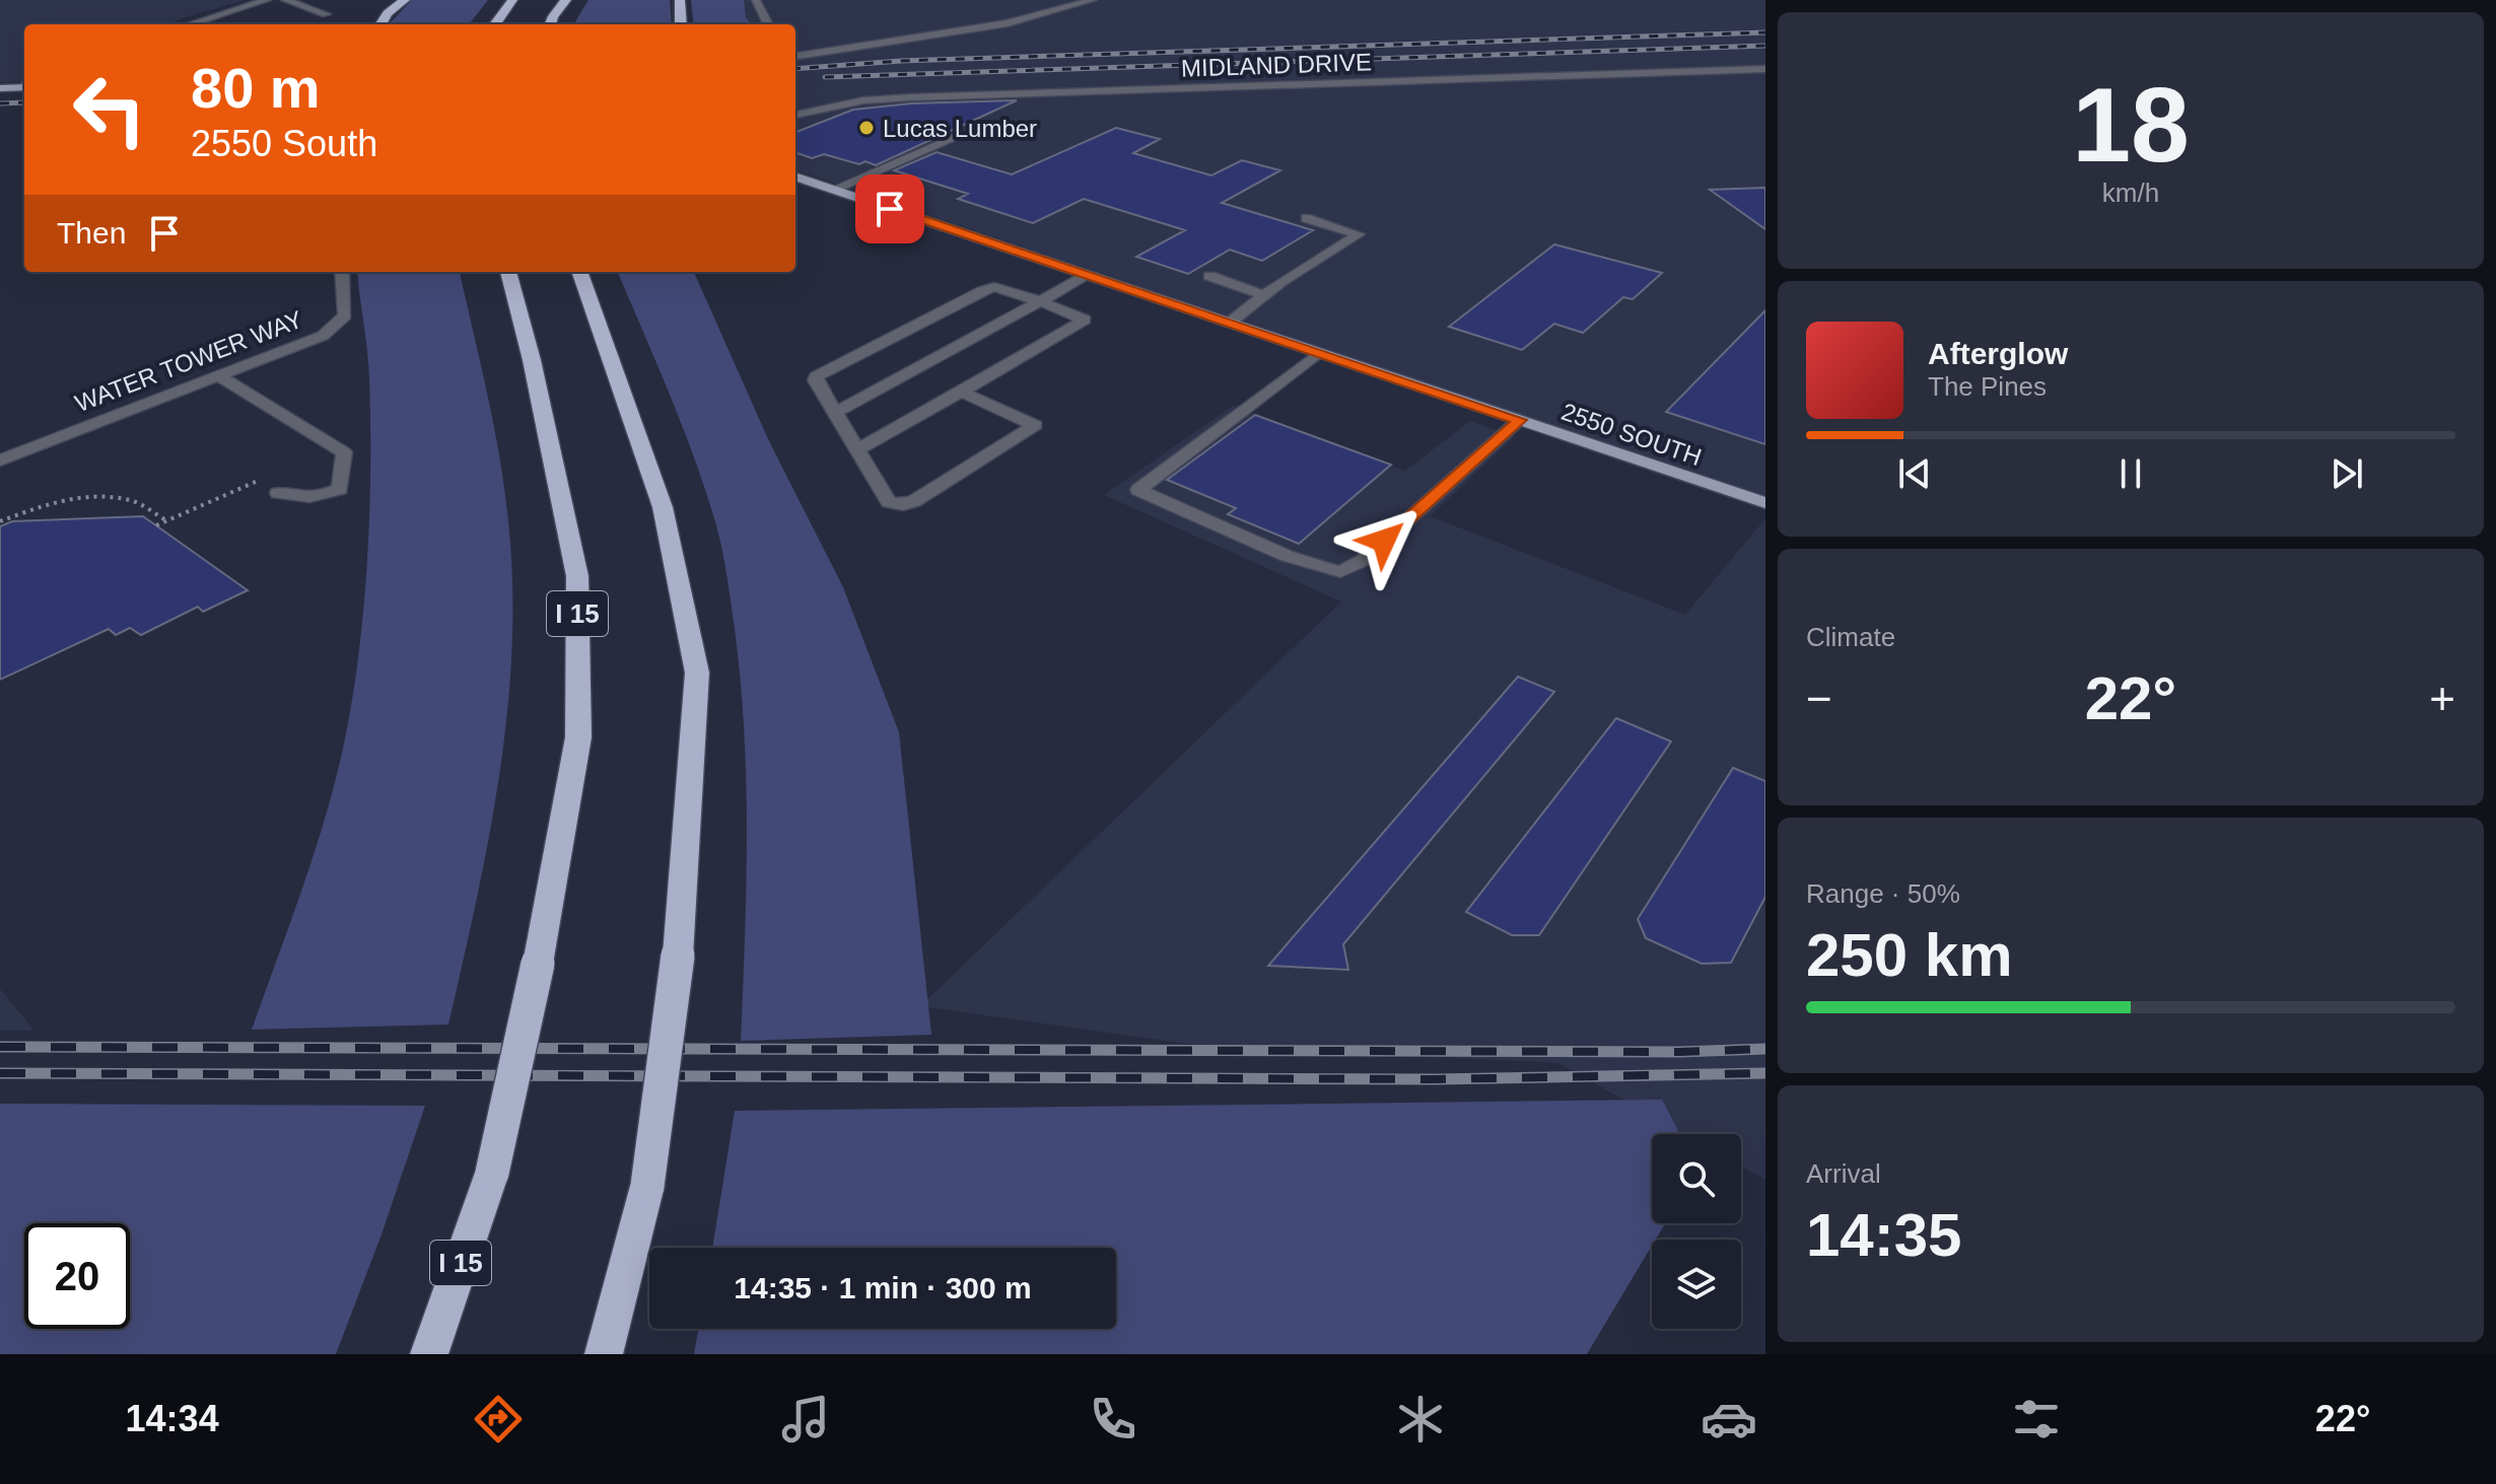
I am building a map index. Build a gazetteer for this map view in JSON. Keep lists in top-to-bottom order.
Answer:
{
  "streets": {
    "highway": ["I 15"],
    "main road": ["2550 SOUTH"],
    "street": ["MIDLAND DRIVE", "WATER TOWER WAY"]
  },
  "places": ["Lucas Lumber"],
  "page": {
    "tile": [
      ["18", "km/h"],
      "Climate",
      ["Range · 50%", "250 km"],
      ["Arrival", "14:35"]
    ],
    "turn": ["80 m", "2550 South"],
    "then": "Then",
    "song": ["Afterglow", "The Pines"],
    "heat": ["−", "22°", "+"],
    "limit": "20",
    "trip": "14:35 · 1 min · 300 m",
    "tabs": ["14:34", "22°"]
  }
}
